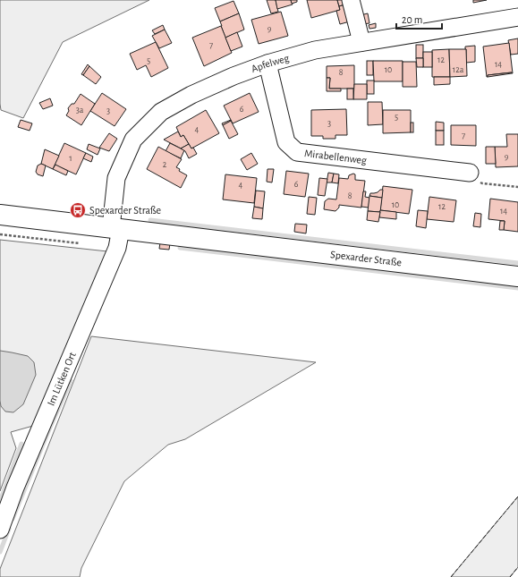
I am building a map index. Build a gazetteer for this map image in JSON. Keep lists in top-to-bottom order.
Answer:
{
  "streets": {
    "main road": ["Spexarder Straße"],
    "street": ["Apfelweg", "Mirabellenweg", "Im Lütken Ort"]
  },
  "crossings": [
    ["Apfelweg", "Mirabellenweg"],
    ["Apfelweg", "Spexarder Straße"],
    ["Apfelweg", "Im Lütken Ort"],
    ["Spexarder Straße", "Im Lütken Ort"]
  ],
  "places": {
    "bus stop": ["Spexarder Straße"]
  },
  "house_numbers": [
    "9",
    "7",
    "12",
    "5",
    "14",
    "10",
    "12a",
    "8",
    "6",
    "3a",
    "3",
    "5",
    "3",
    "4",
    "7",
    "9",
    "1",
    "2",
    "6",
    "4",
    "8",
    "10",
    "12",
    "14"
  ],
  "scale_bar": "20 m"
}
